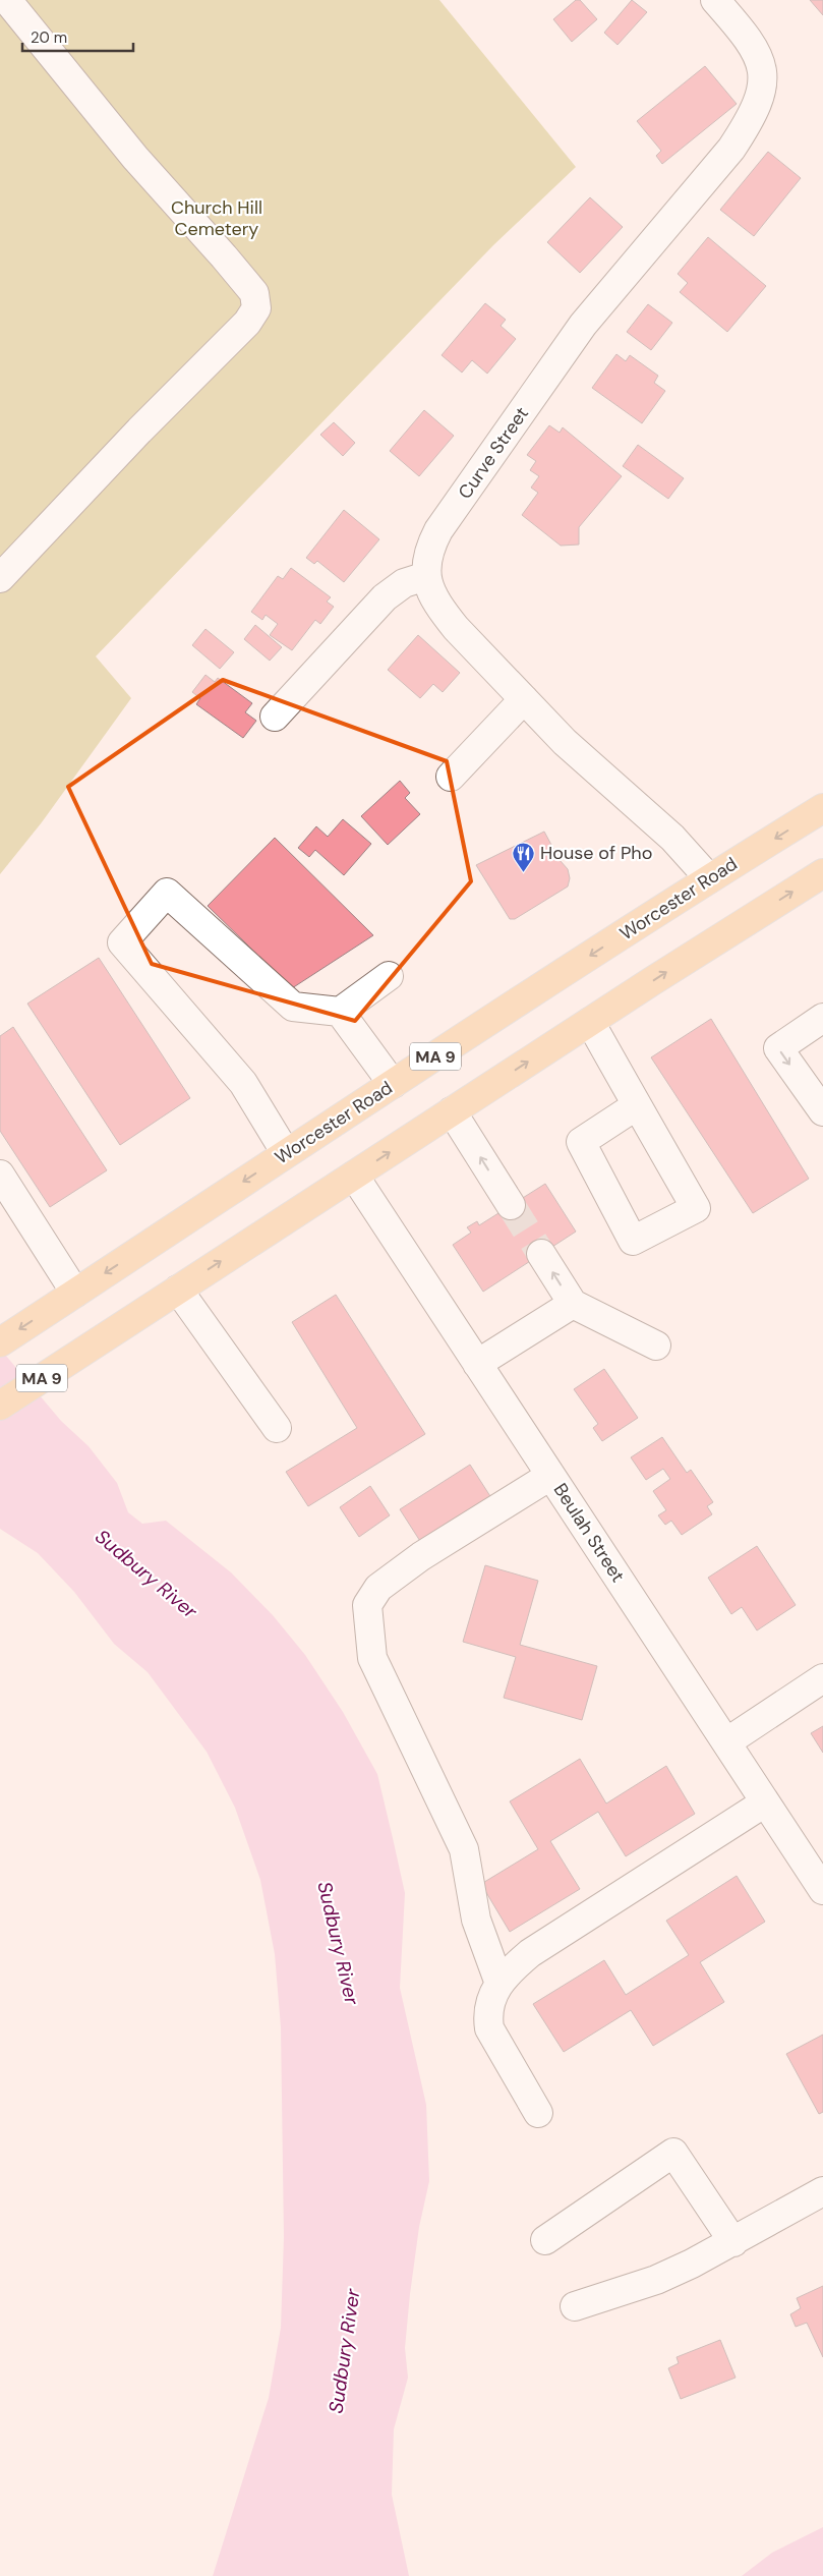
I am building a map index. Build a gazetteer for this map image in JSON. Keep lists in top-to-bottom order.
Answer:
{
  "streets": {
    "highway": ["Worcester Road", "MA 9"],
    "street": ["Curve Street", "Beulah Street"]
  },
  "crossings": [
    ["MA 9", "Beulah Street"]
  ],
  "water": ["Sudbury River"],
  "parks": ["Church Hill Cemetery"],
  "places": {
    "restaurant": ["House of Pho"]
  },
  "scale_bar": "20 m"
}
